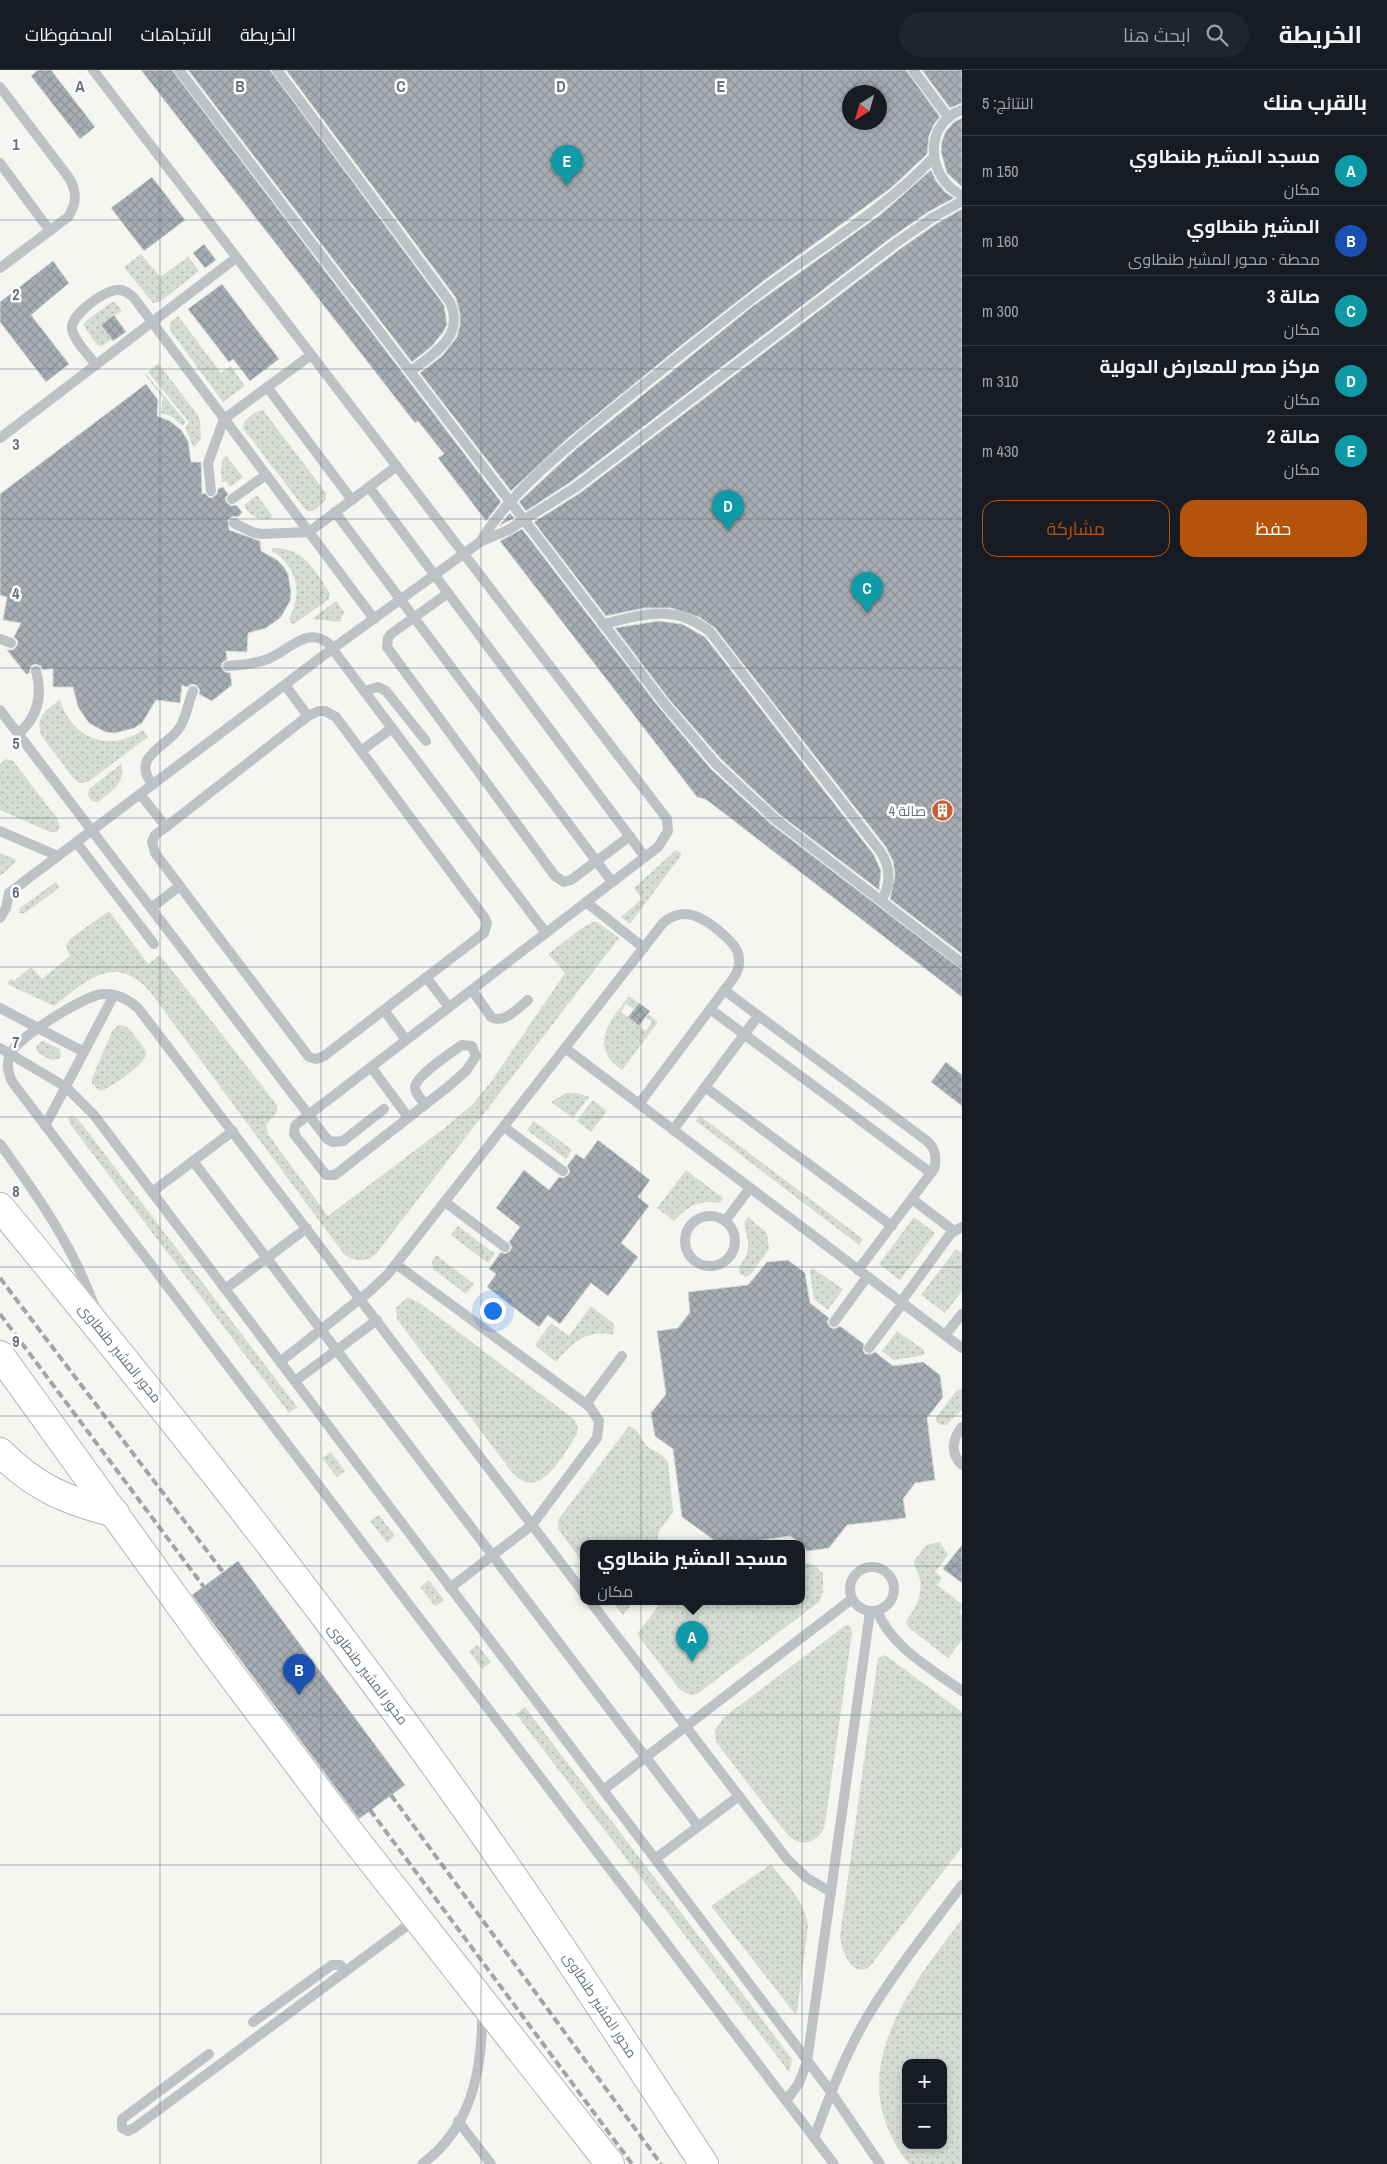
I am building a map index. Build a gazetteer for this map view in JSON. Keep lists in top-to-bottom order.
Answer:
{
  "streets": {
    "main road": ["محور المشير طنطاوى"]
  },
  "places": {
    "building": ["صالة 4"]
  },
  "north": "bottom left",
  "page": {
    "header": "الخريطة",
    "search": "ابحث هنا",
    "nav": ["الخريطة", "الاتجاهات", "المحفوظات"],
    "heading": ["بالقرب منك", "النتائج: 5"],
    "list": [
      {
        "mark": "A",
        "name": "مسجد المشير طنطاوي",
        "note": "مكان",
        "value": "150 m"
      },
      {
        "mark": "B",
        "name": "المشير طنطاوي",
        "note": "محطة · محور المشير طنطاوى",
        "value": "160 m"
      },
      {
        "mark": "C",
        "name": "صالة 3",
        "note": "مكان",
        "value": "300 m"
      },
      {
        "mark": "D",
        "name": "مركز مصر للمعارض الدولية",
        "note": "مكان",
        "value": "310 m"
      },
      {
        "mark": "E",
        "name": "صالة 2",
        "note": "مكان",
        "value": "430 m"
      }
    ],
    "pins": [
      "E",
      "D",
      "C",
      "A",
      "B"
    ],
    "buttons": ["حفظ", "مشاركة"],
    "popup": ["مسجد المشير طنطاوي", "مكان"],
    "map_buttons": ["+", "−"]
  },
  "grid": {
    "columns": [
      "A",
      "B",
      "C",
      "D",
      "E"
    ],
    "rows": [
      "1",
      "2",
      "3",
      "4",
      "5",
      "6",
      "7",
      "8",
      "9"
    ]
  }
}
